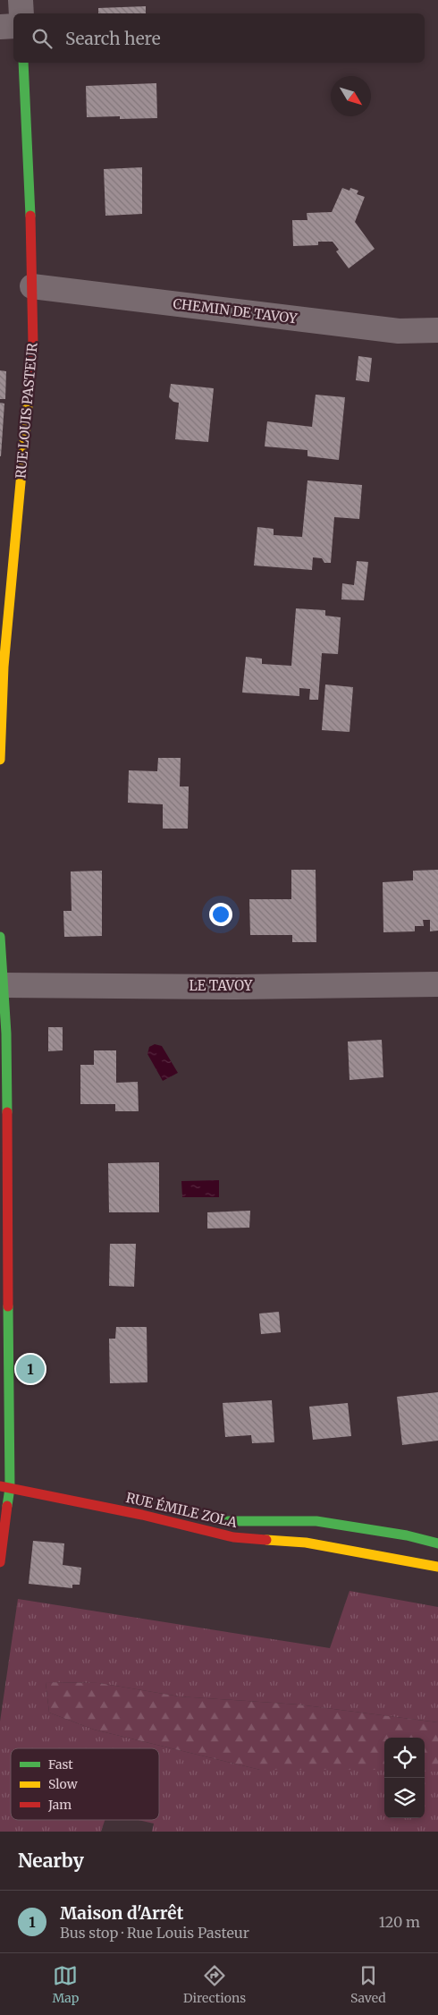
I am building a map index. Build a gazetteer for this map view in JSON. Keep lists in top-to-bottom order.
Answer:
{
  "streets": {
    "street": [
      "CHEMIN DE TAVOY",
      "RUE LOUIS PASTEUR",
      "LE TAVOY",
      "RUE ÉMILE ZOLA"
    ]
  },
  "crossings": [
    ["CHEMIN DE TAVOY", "RUE LOUIS PASTEUR"]
  ],
  "legend": ["Fast", "Slow", "Jam"],
  "north": "bottom right",
  "page": {
    "search": "Search here",
    "pins": "1",
    "heading": "Nearby",
    "list": [
      {
        "mark": "1",
        "name": "Maison d'Arrêt",
        "note": "Bus stop · Rue Louis Pasteur",
        "value": "120 m"
      }
    ],
    "nav": ["Map", "Directions", "Saved"]
  }
}
